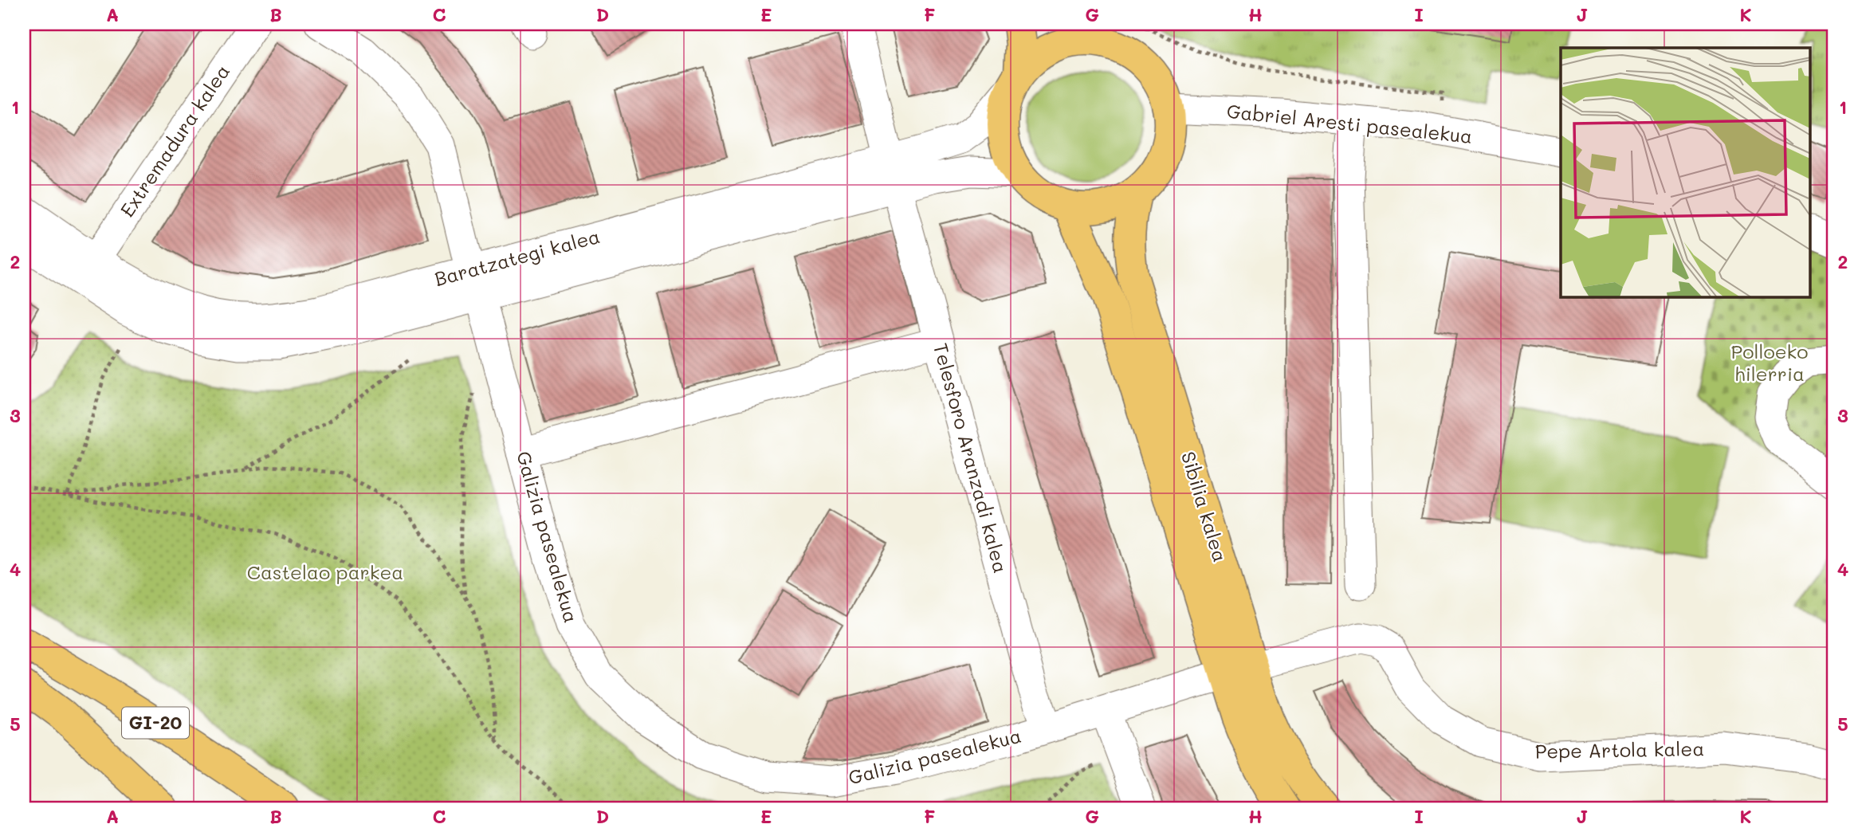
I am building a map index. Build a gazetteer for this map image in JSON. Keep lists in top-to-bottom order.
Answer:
{
  "streets": {
    "main road": ["Sibilia kalea", "GI-20"],
    "street": [
      "Gabriel Aresti pasealekua",
      "Extremadura kalea",
      "Baratzategi kalea",
      "Telesforo Aranzadi kalea",
      "Galizia pasealekua",
      "Pepe Artola kalea"
    ]
  },
  "crossings": [
    ["Gabriel Aresti pasealekua", "Baratzategi kalea"],
    ["Gabriel Aresti pasealekua", "Sibilia kalea"],
    ["Extremadura kalea", "Baratzategi kalea"],
    ["Baratzategi kalea", "Telesforo Aranzadi kalea"],
    ["Baratzategi kalea", "Sibilia kalea"],
    ["Baratzategi kalea", "Galizia pasealekua"],
    ["Telesforo Aranzadi kalea", "Galizia pasealekua"],
    ["Sibilia kalea", "Galizia pasealekua"],
    ["Sibilia kalea", "Pepe Artola kalea"]
  ],
  "parks": ["Polloeko hilerria", "Castelao parkea"],
  "grid": {
    "columns": [
      "A",
      "B",
      "C",
      "D",
      "E",
      "F",
      "G",
      "H",
      "I",
      "J",
      "K"
    ],
    "rows": [
      "1",
      "2",
      "3",
      "4",
      "5"
    ]
  }
}
